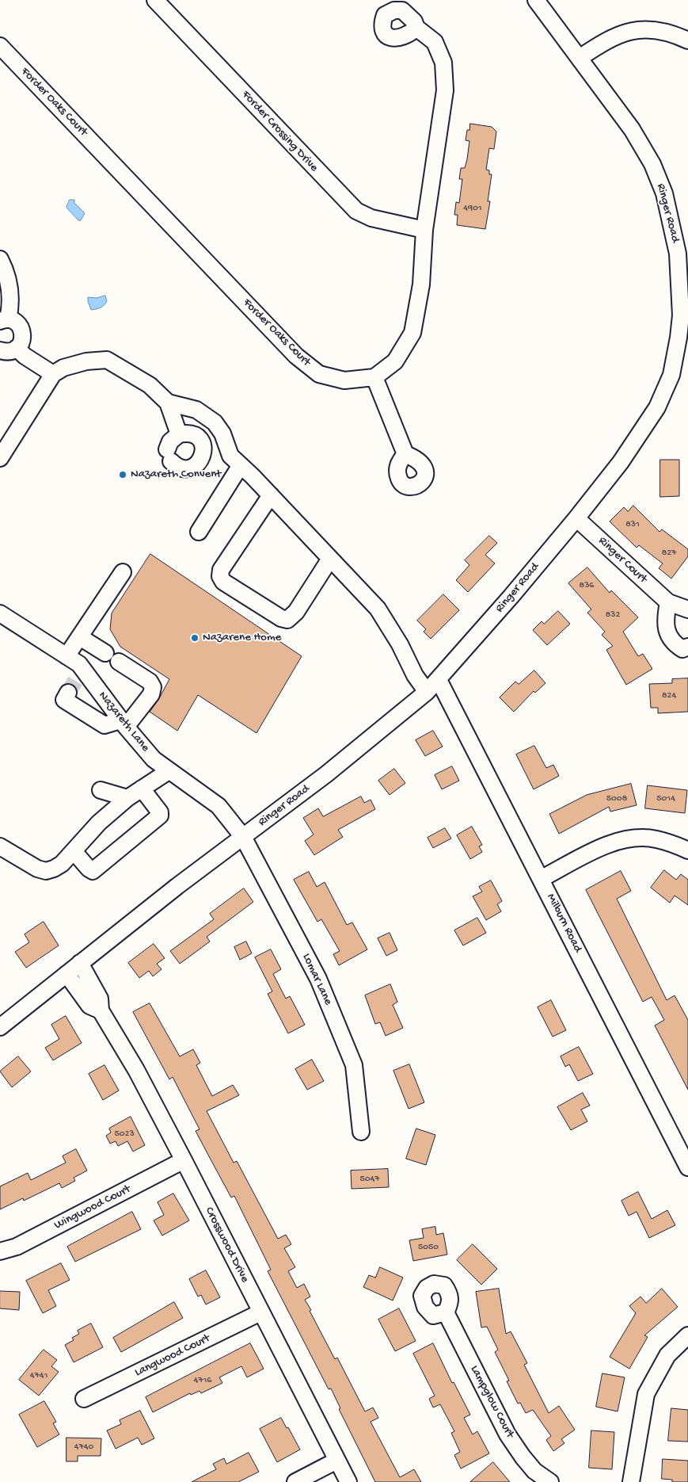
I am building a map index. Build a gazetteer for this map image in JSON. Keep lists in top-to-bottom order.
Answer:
{
  "streets": {
    "street": [
      "Forder Oaks Court",
      "Forder Crossing Drive",
      "Ringer Road",
      "Ringer Court",
      "Nazareth Lane",
      "Milburn Road",
      "Lomar Lane",
      "Wingwood Court",
      "Crosswood Drive",
      "Langwood Court",
      "Lampglow Court"
    ]
  },
  "crossings": [
    ["Ringer Road", "Ringer Court"],
    ["Ringer Road", "Nazareth Lane"],
    ["Ringer Road", "Milburn Road"],
    ["Ringer Road", "Lomar Lane"],
    ["Ringer Road", "Crosswood Drive"],
    ["Nazareth Lane", "Lomar Lane"],
    ["Wingwood Court", "Crosswood Drive"],
    ["Crosswood Drive", "Langwood Court"]
  ],
  "places": ["Nazareth Convent", "Nazarene Home"],
  "house_numbers": [
    "4901",
    "831",
    "827",
    "836",
    "832",
    "824",
    "5008",
    "5014",
    "5023",
    "5047",
    "5050",
    "4741",
    "4716",
    "4740"
  ]
}
